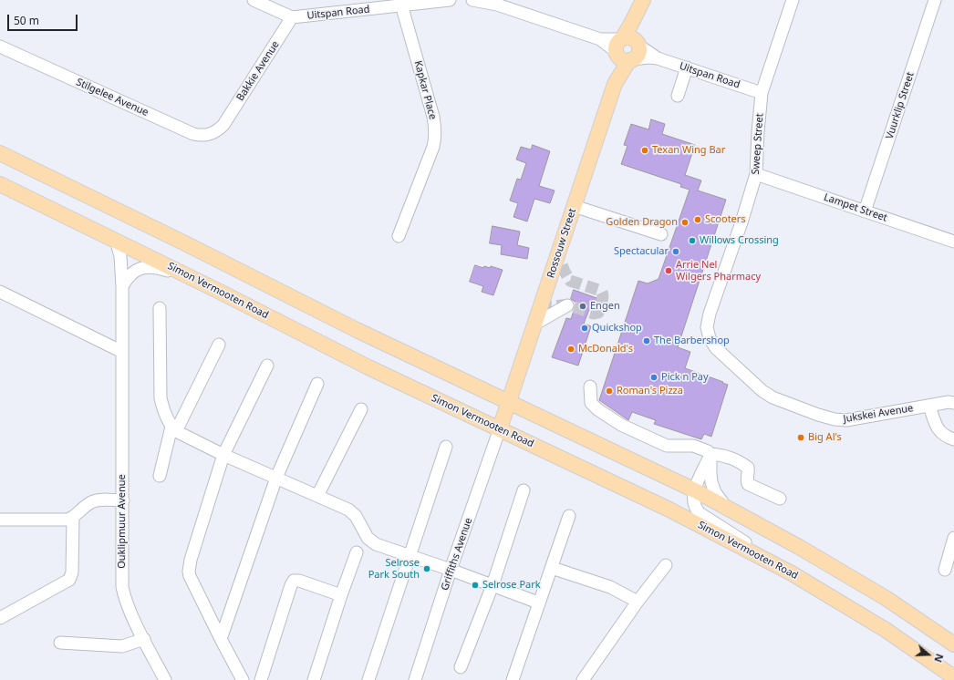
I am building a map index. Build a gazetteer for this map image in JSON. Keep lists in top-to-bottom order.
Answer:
{
  "streets": {
    "main road": ["Rossouw Street", "Simon Vermooten Road"],
    "street": [
      "Uitspan Road",
      "Bakkie Avenue",
      "Kapkar Place",
      "Stilgelee Avenue",
      "Vuurklip Street",
      "Sweep Street",
      "Lampet Street",
      "Jukskei Avenue",
      "Ouklipmuur Avenue",
      "Griffiths Avenue"
    ]
  },
  "crossings": [
    ["Uitspan Road", "Bakkie Avenue"],
    ["Uitspan Road", "Kapkar Place"],
    ["Uitspan Road", "Sweep Street"],
    ["Uitspan Road", "Rossouw Street"],
    ["Bakkie Avenue", "Stilgelee Avenue"],
    ["Vuurklip Street", "Lampet Street"],
    ["Sweep Street", "Lampet Street"],
    ["Sweep Street", "Jukskei Avenue"],
    ["Rossouw Street", "Simon Vermooten Road"],
    ["Rossouw Street", "Griffiths Avenue"],
    ["Simon Vermooten Road", "Ouklipmuur Avenue"],
    ["Simon Vermooten Road", "Griffiths Avenue"]
  ],
  "places": [
    "Texan Wing Bar",
    "Scooters",
    "Golden Dragon",
    "Willows Crossing",
    "Spectacular",
    "Arrie Nel Wilgers Pharmacy",
    "Engen",
    "Quickshop",
    "The Barbershop",
    "McDonald's",
    "Pick n Pay",
    "Roman's Pizza",
    "Big Al's",
    "Selrose Park South",
    "Selrose Park"
  ],
  "scale_bar": "50 m",
  "north": "right"
}
